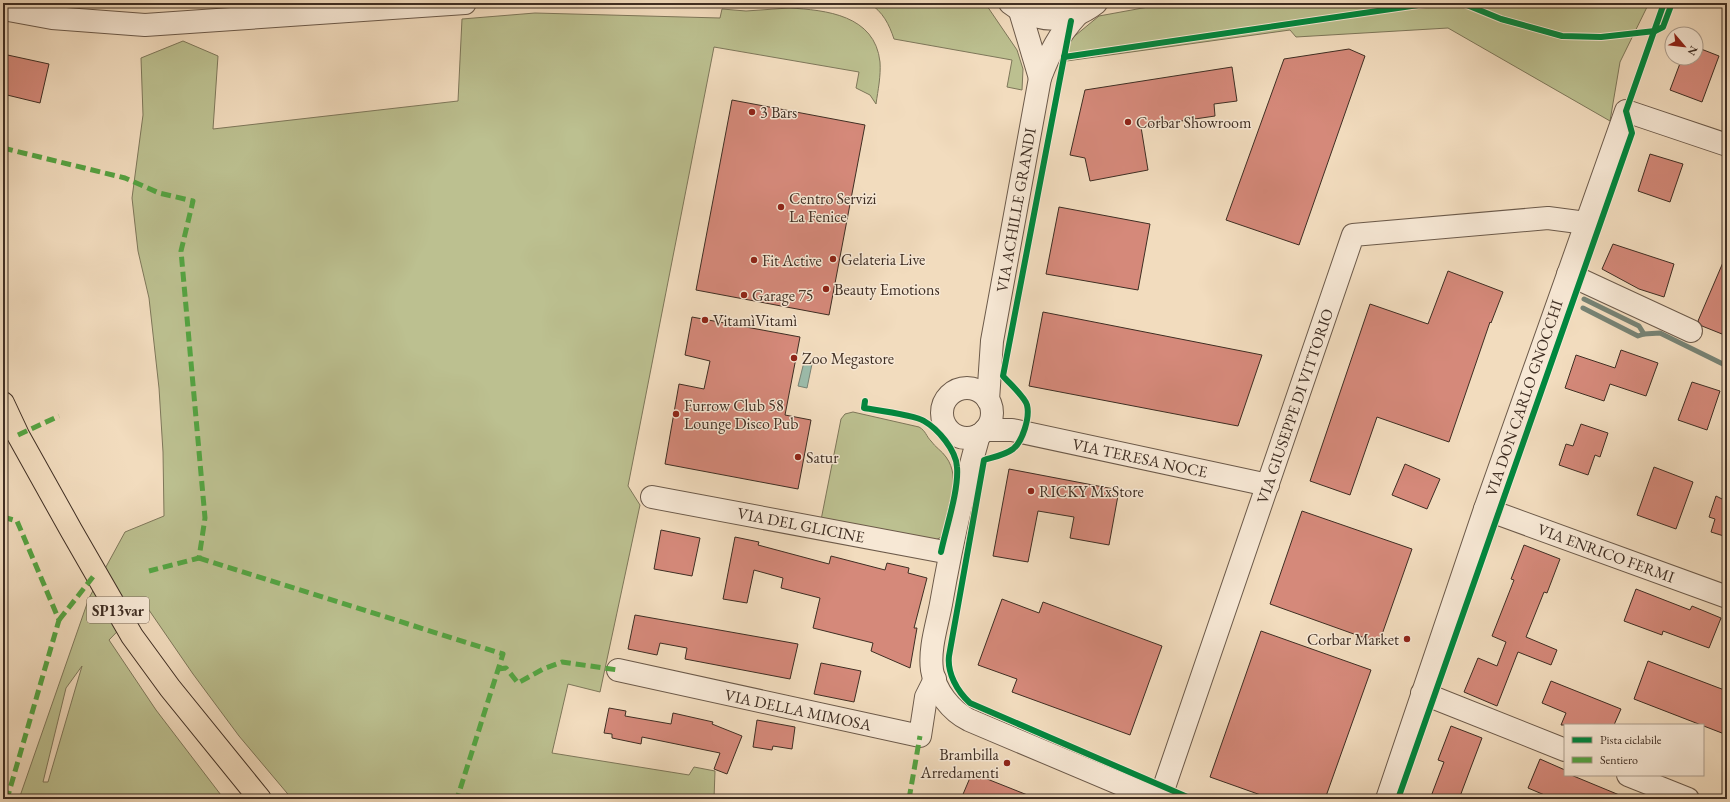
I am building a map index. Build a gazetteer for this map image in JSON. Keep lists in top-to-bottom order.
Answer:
{
  "streets": {
    "main road": ["SP13var"],
    "street": [
      "VIA ACHILLE GRANDI",
      "VIA DON CARLO GNOCCHI",
      "VIA GIUSEPPE DI VITTORIO",
      "VIA TERESA NOCE",
      "VIA DEL GLICINE",
      "VIA ENRICO FERMI",
      "VIA DELLA MIMOSA"
    ]
  },
  "crossings": [
    ["VIA DON CARLO GNOCCHI", "VIA GIUSEPPE DI VITTORIO"],
    ["VIA DON CARLO GNOCCHI", "VIA ENRICO FERMI"],
    ["VIA GIUSEPPE DI VITTORIO", "VIA TERESA NOCE"]
  ],
  "places": [
    "3 Bars",
    "Corbar Showroom",
    "Centro Servizi La Fenice",
    "Gelateria Live",
    "Fit Active",
    "Beauty Emotions",
    "Garage 75",
    "VitamìVitamì",
    "Zoo Megastore",
    "Furrow Club 58 Lounge Disco Pub",
    "Satur",
    "RICKY MxStore",
    "Corbar Market",
    "Brambilla Arredamenti"
  ],
  "legend": ["Pista ciclabile", "Sentiero"],
  "north": "bottom right"
}
